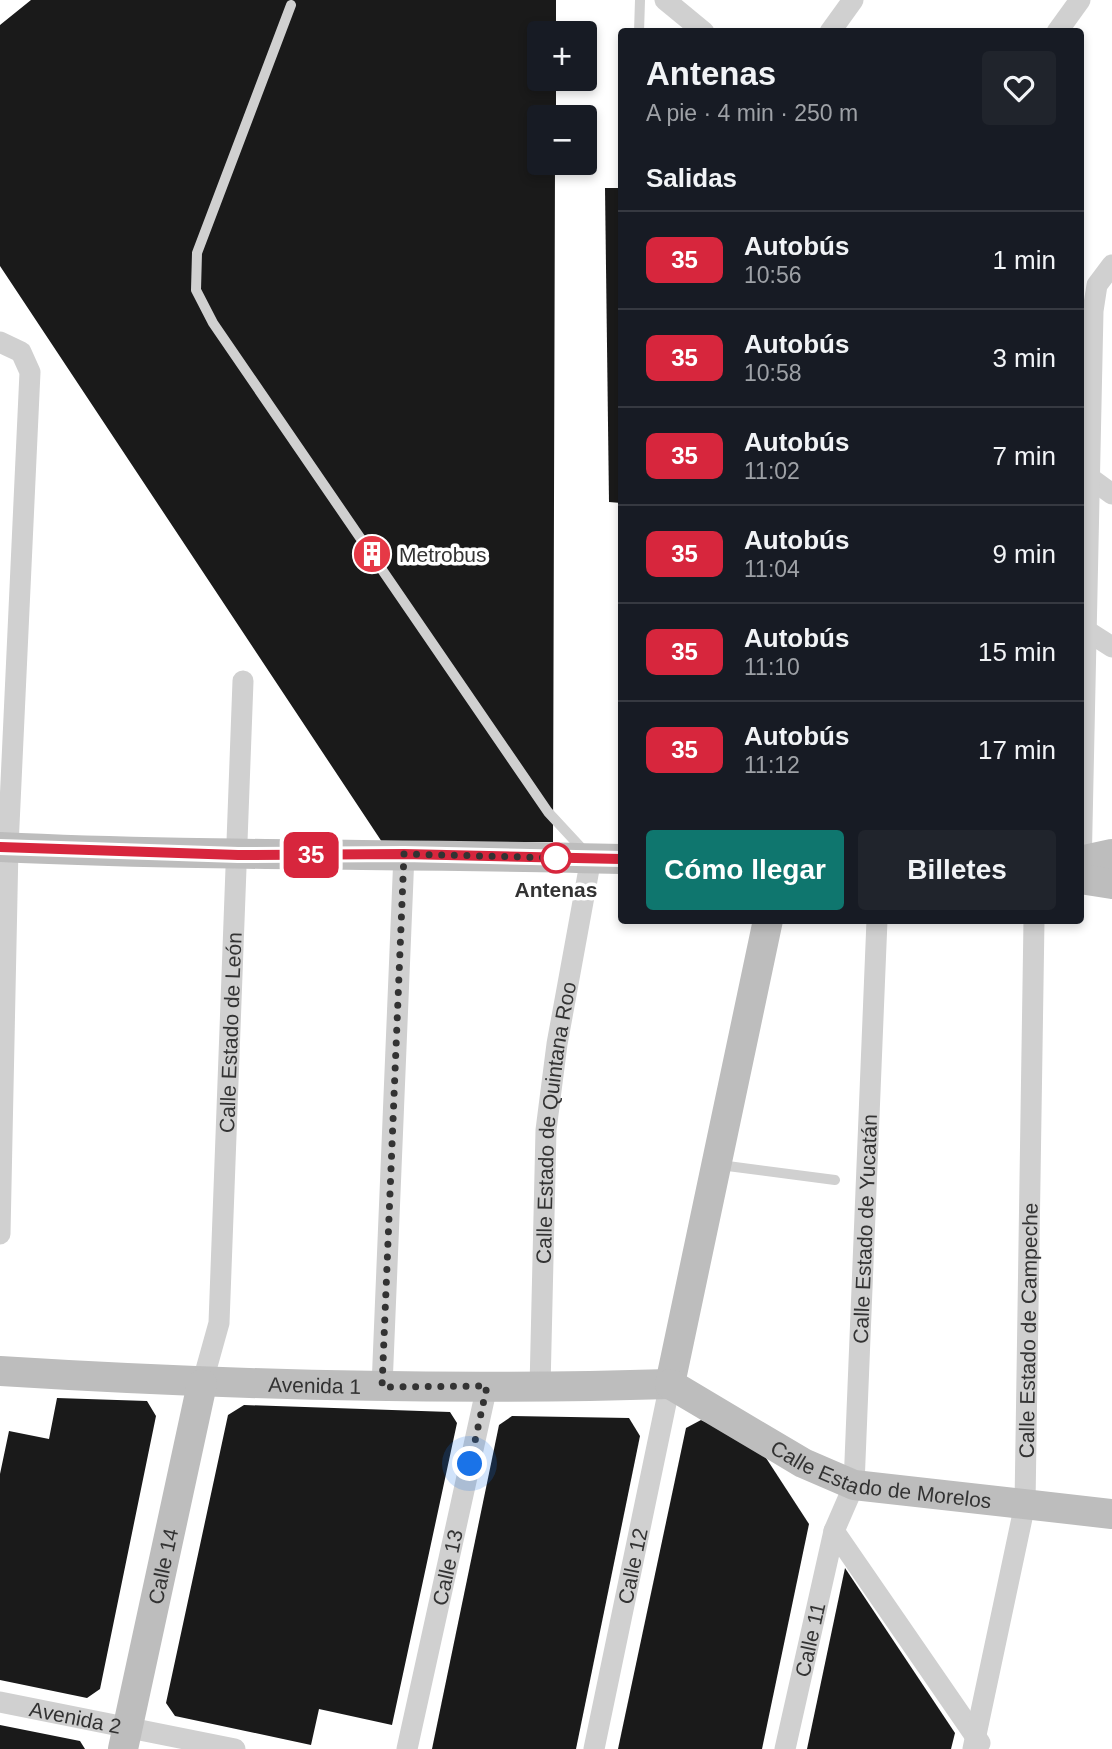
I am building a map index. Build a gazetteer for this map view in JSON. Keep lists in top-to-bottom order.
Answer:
{
  "streets": {
    "street": [
      "Calle Estado de León",
      "Calle Estado de Quintana Roo",
      "Calle Estado de Yucatán",
      "Calle Estado de Campeche",
      "Avenida 1",
      "Calle Estado de Morelos",
      "Calle 14",
      "Calle 12",
      "Calle 13",
      "Calle 11",
      "Avenida 2"
    ]
  },
  "crossings": [
    ["Calle Estado de León", "Avenida 1"],
    ["Calle Estado de León", "Calle 14"],
    ["Calle Estado de Quintana Roo", "Avenida 1"],
    ["Calle Estado de Yucatán", "Calle Estado de Morelos"],
    ["Calle Estado de Yucatán", "Calle 11"],
    ["Calle Estado de Campeche", "Calle Estado de Morelos"],
    ["Avenida 1", "Calle Estado de Morelos"],
    ["Avenida 1", "Calle 14"],
    ["Avenida 1", "Calle 12"],
    ["Avenida 1", "Calle 13"],
    ["Calle Estado de Morelos", "Calle 12"],
    ["Calle 14", "Avenida 2"]
  ],
  "places": {
    "building": ["Metrobus"],
    "other": ["Antenas"]
  },
  "lines": ["bus line 35"],
  "page": {
    "on_map": "35",
    "map_buttons": ["+", "−"],
    "heading": [
      ["Antenas", "A pie · 4 min · 250 m"],
      "Salidas"
    ],
    "list": [
      {
        "mark": "35",
        "name": "Autobús",
        "note": "10:56",
        "value": "1 min"
      },
      {
        "mark": "35",
        "name": "Autobús",
        "note": "10:58",
        "value": "3 min"
      },
      {
        "mark": "35",
        "name": "Autobús",
        "note": "11:02",
        "value": "7 min"
      },
      {
        "mark": "35",
        "name": "Autobús",
        "note": "11:04",
        "value": "9 min"
      },
      {
        "mark": "35",
        "name": "Autobús",
        "note": "11:10",
        "value": "15 min"
      },
      {
        "mark": "35",
        "name": "Autobús",
        "note": "11:12",
        "value": "17 min"
      }
    ],
    "buttons": ["Cómo llegar", "Billetes"]
  }
}
